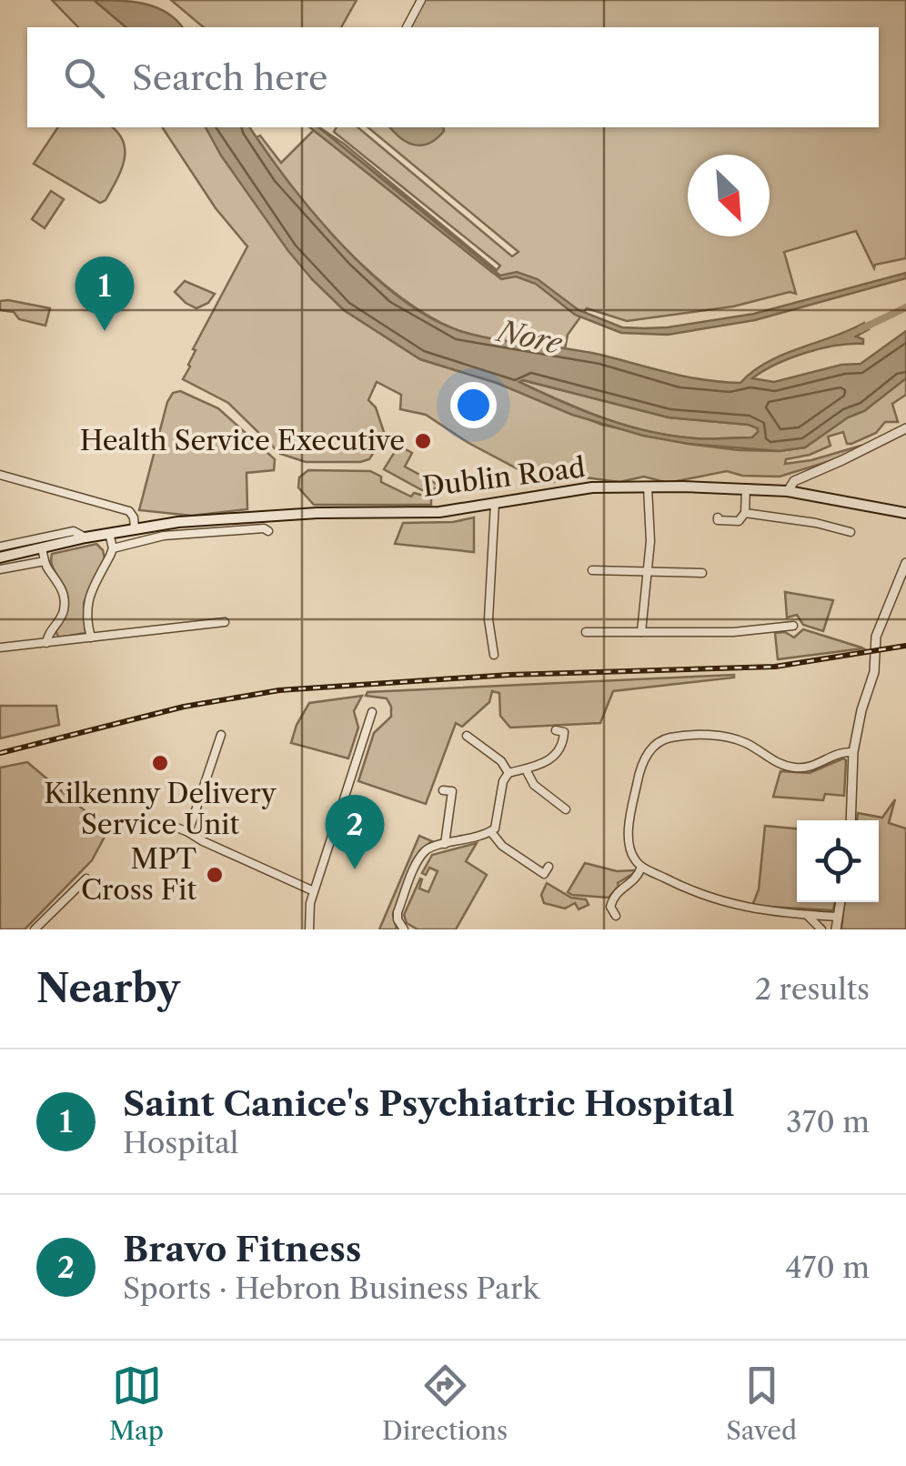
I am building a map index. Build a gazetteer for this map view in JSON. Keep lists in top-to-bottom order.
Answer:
{
  "streets": {
    "main road": ["Dublin Road"]
  },
  "water": ["Nore"],
  "places": ["Health Service Executive", "Kilkenny Delivery Service Unit", "MPT Cross Fit"],
  "north": "bottom right",
  "page": {
    "search": "Search here",
    "pins": ["1", "2"],
    "heading": ["Nearby", "2 results"],
    "list": [
      {
        "mark": "1",
        "name": "Saint Canice's Psychiatric Hospital",
        "note": "Hospital",
        "value": "370 m"
      },
      {
        "mark": "2",
        "name": "Bravo Fitness",
        "note": "Sports · Hebron Business Park",
        "value": "470 m"
      }
    ],
    "nav": ["Map", "Directions", "Saved"]
  }
}
